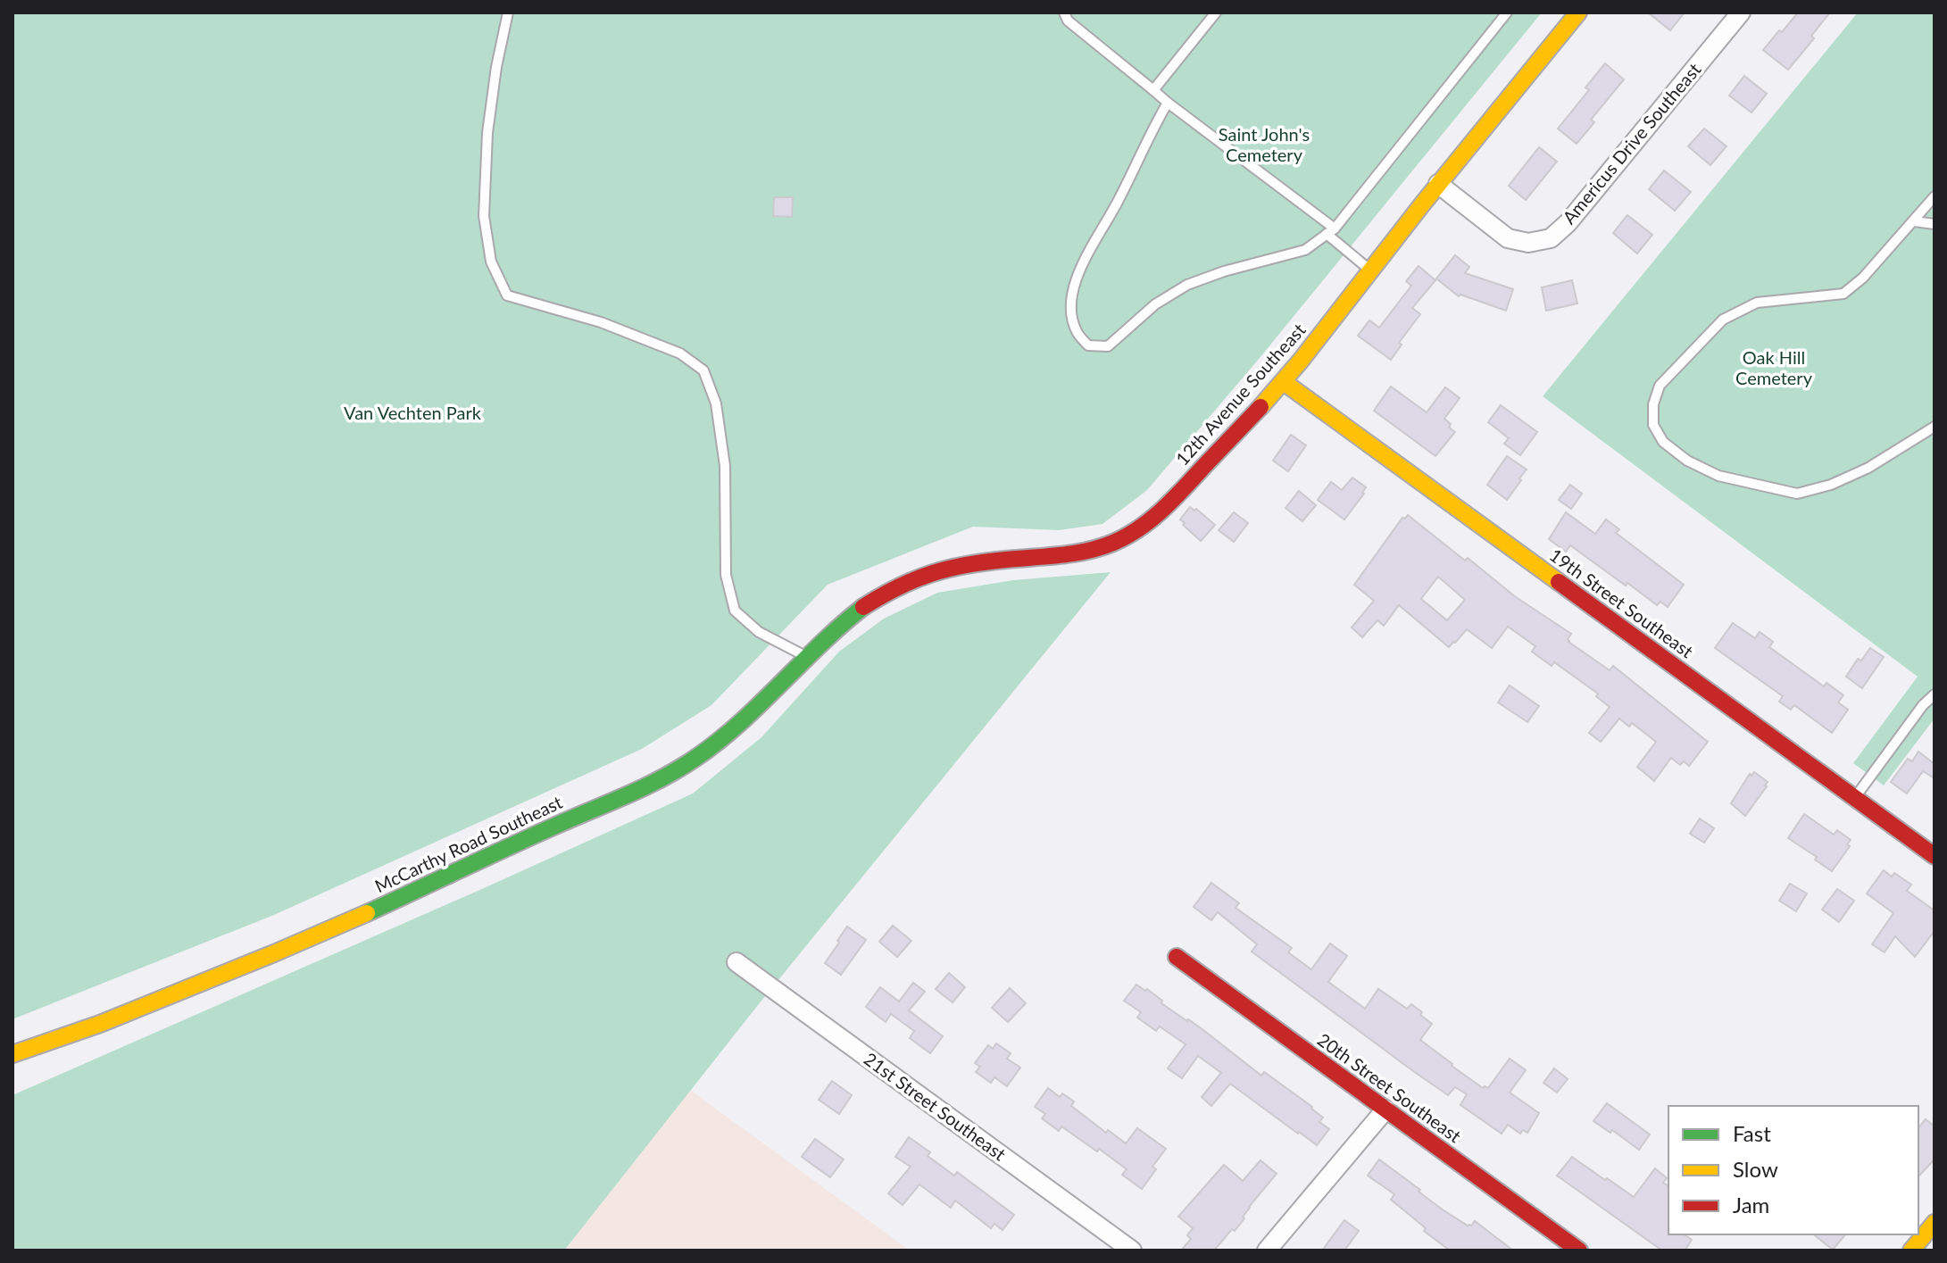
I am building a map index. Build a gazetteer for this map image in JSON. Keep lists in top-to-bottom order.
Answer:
{
  "streets": {
    "street": [
      "Americus Drive Southeast",
      "12th Avenue Southeast",
      "19th Street Southeast",
      "McCarthy Road Southeast",
      "20th Street Southeast",
      "21st Street Southeast"
    ]
  },
  "crossings": [
    ["Americus Drive Southeast", "12th Avenue Southeast"],
    ["12th Avenue Southeast", "19th Street Southeast"],
    ["12th Avenue Southeast", "McCarthy Road Southeast"]
  ],
  "parks": ["Saint John's Cemetery", "Oak Hill Cemetery", "Van Vechten Park"],
  "legend": ["Fast", "Slow", "Jam"]
}
